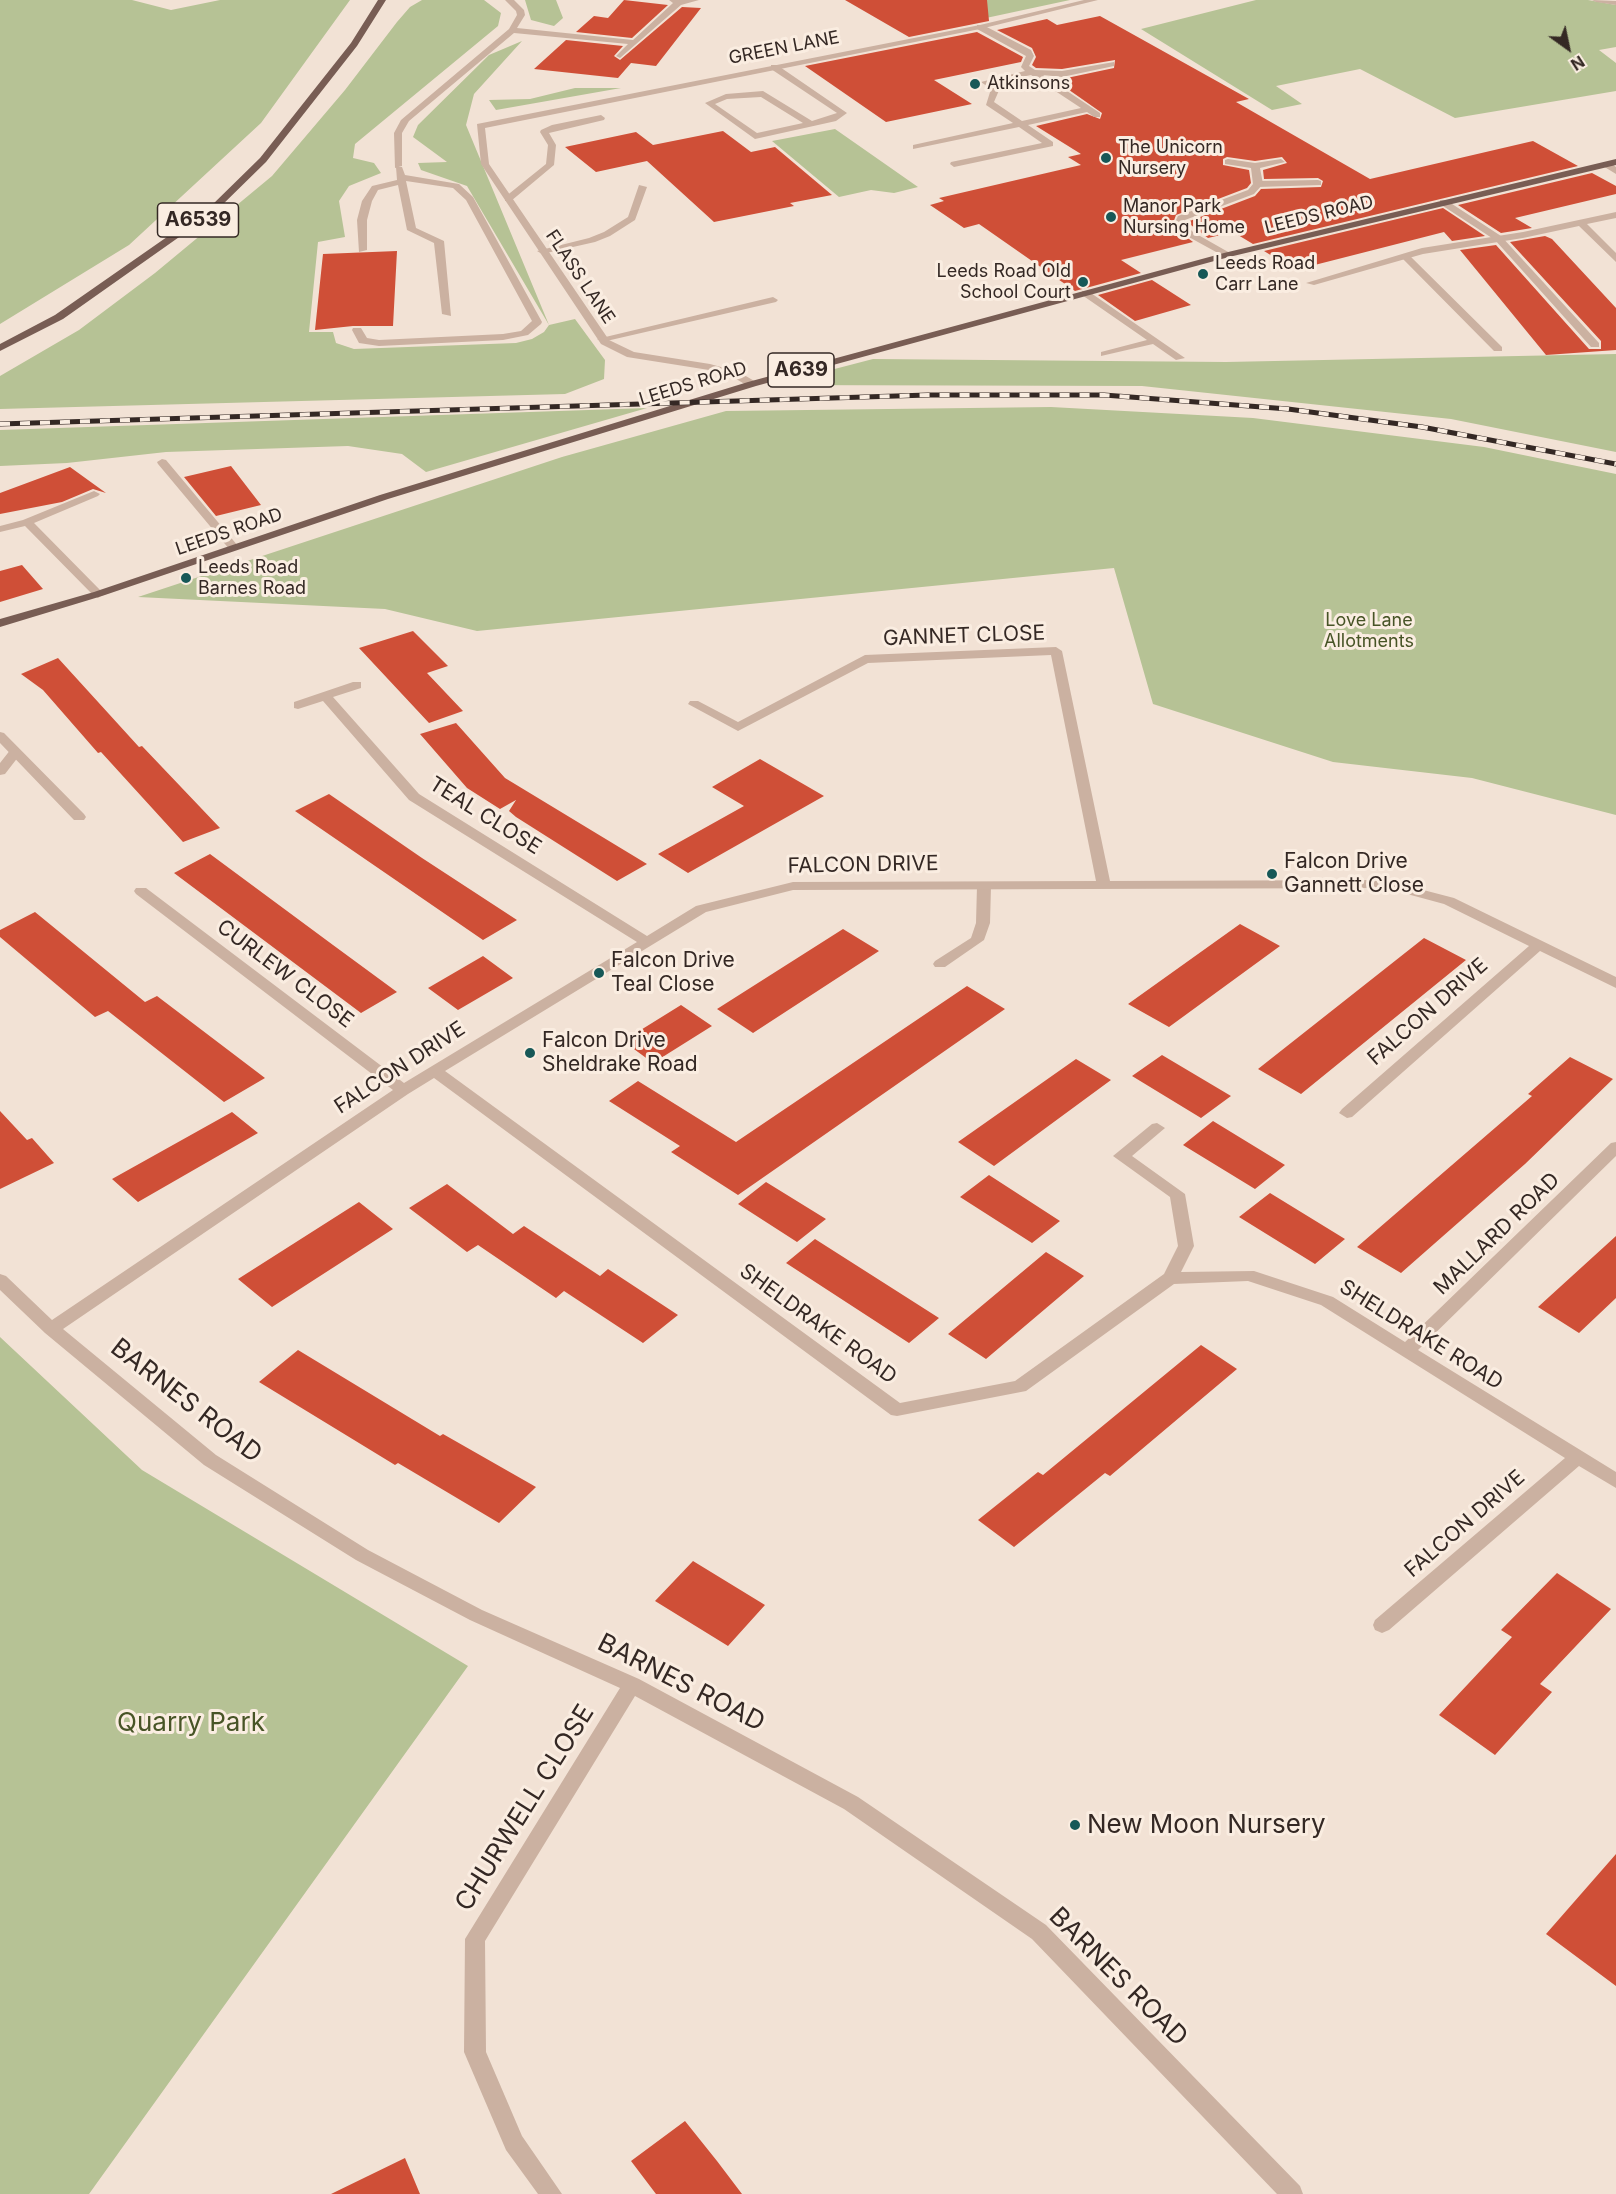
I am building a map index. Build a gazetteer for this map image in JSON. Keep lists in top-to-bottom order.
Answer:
{
  "streets": {
    "main road": ["LEEDS ROAD", "A6539", "A639"],
    "street": [
      "GREEN LANE",
      "FLASS LANE",
      "GANNET CLOSE",
      "TEAL CLOSE",
      "FALCON DRIVE",
      "CURLEW CLOSE",
      "MALLARD ROAD",
      "SHELDRAKE ROAD",
      "BARNES ROAD",
      "CHURWELL CLOSE"
    ]
  },
  "crossings": [
    ["GREEN LANE", "FLASS LANE"],
    ["LEEDS ROAD", "FLASS LANE"],
    ["GANNET CLOSE", "FALCON DRIVE"],
    ["TEAL CLOSE", "FALCON DRIVE"],
    ["FALCON DRIVE", "CURLEW CLOSE"],
    ["FALCON DRIVE", "SHELDRAKE ROAD"],
    ["FALCON DRIVE", "BARNES ROAD"],
    ["MALLARD ROAD", "SHELDRAKE ROAD"],
    ["BARNES ROAD", "CHURWELL CLOSE"]
  ],
  "parks": ["Love Lane Allotments", "Quarry Park"],
  "places": [
    "Atkinsons",
    "The Unicorn Nursery",
    "Manor Park Nursing Home",
    "Leeds Road Carr Lane",
    "Leeds Road Old School Court",
    "Leeds Road Barnes Road",
    "Falcon Drive Gannett Close",
    "Falcon Drive Teal Close",
    "Falcon Drive Sheldrake Road",
    "New Moon Nursery"
  ],
  "north": "bottom right"
}
